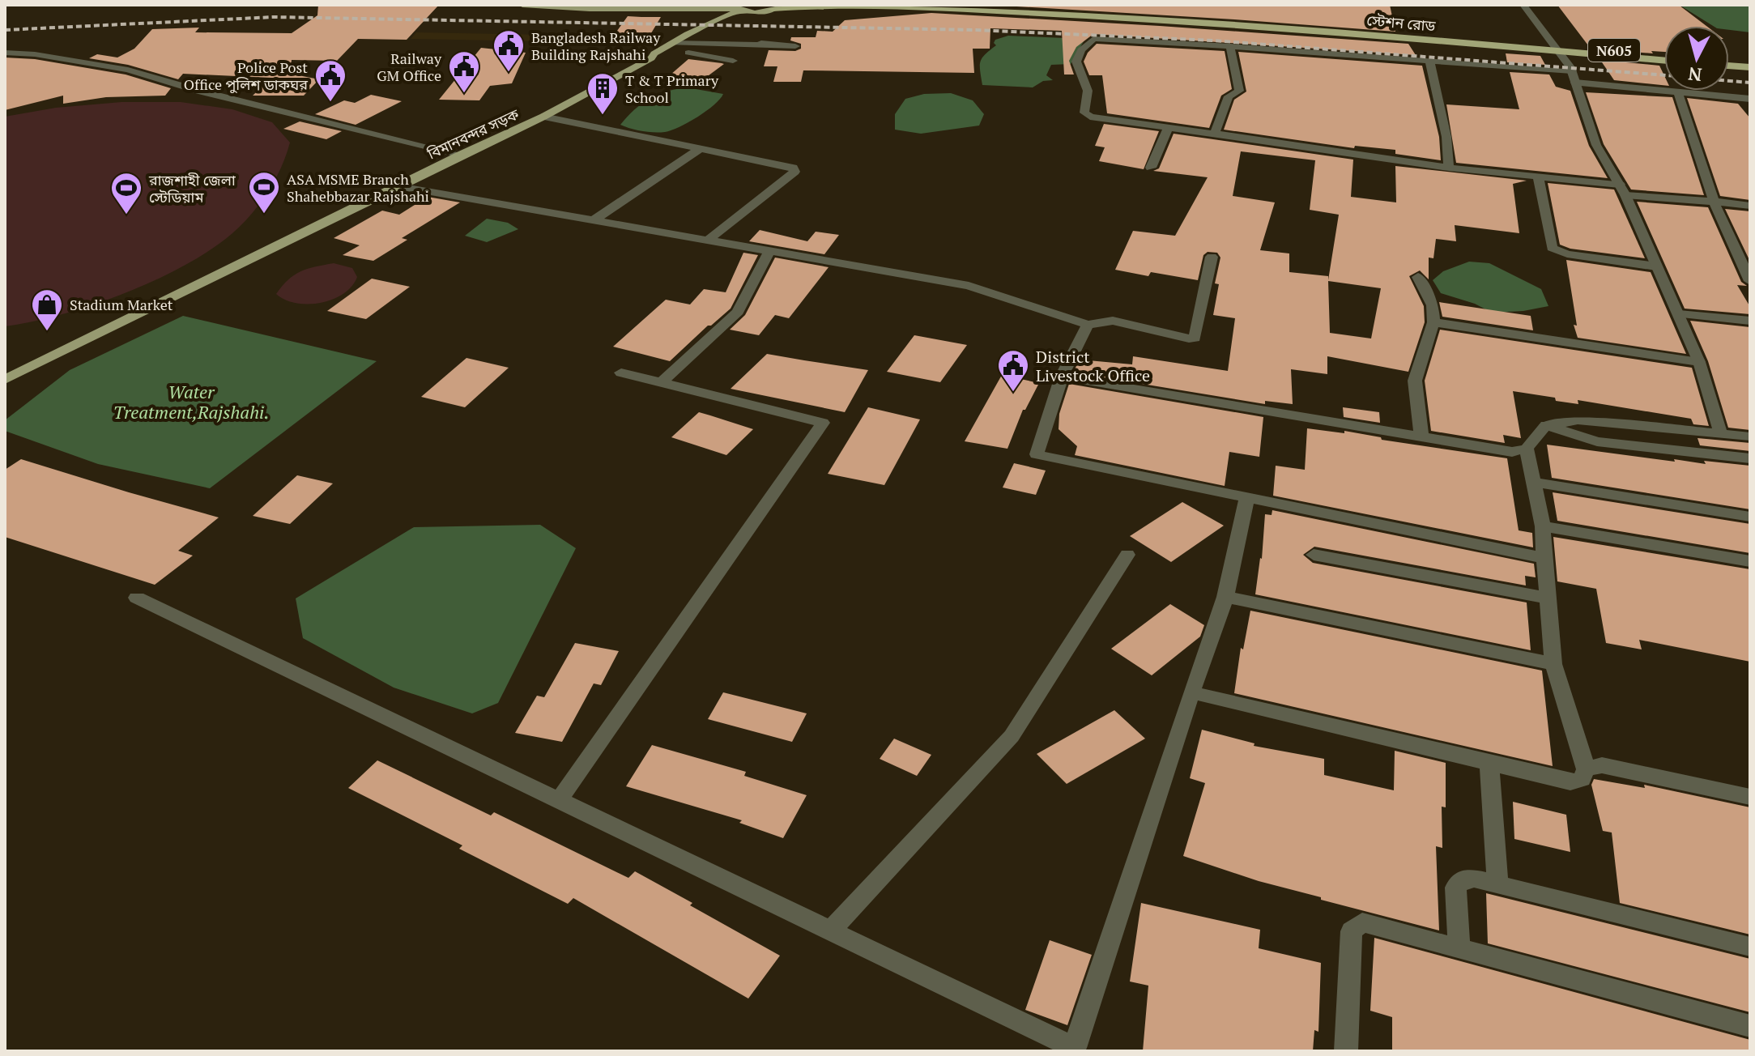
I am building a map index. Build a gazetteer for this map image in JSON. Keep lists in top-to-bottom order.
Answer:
{
  "streets": {
    "highway": ["স্টেশন রোড", "N605"],
    "main road": ["বিমানবন্দর সড়ক"]
  },
  "crossings": [
    ["স্টেশন রোড", "N605"]
  ],
  "water": ["Water Treatment,Rajshahi."],
  "places": {
    "public building": [
      "Bangladesh Railway Building Rajshahi",
      "Railway GM Office",
      "Police Post Office পুলিশ ডাকঘর",
      "District Livestock Office"
    ],
    "building": ["T & T Primary School"],
    "sports": ["ASA MSME Branch Shahebbazar Rajshahi", "রাজশাহী জেলা স্টেডিয়াম"],
    "shop": ["Stadium Market"]
  },
  "north": "bottom"
}
